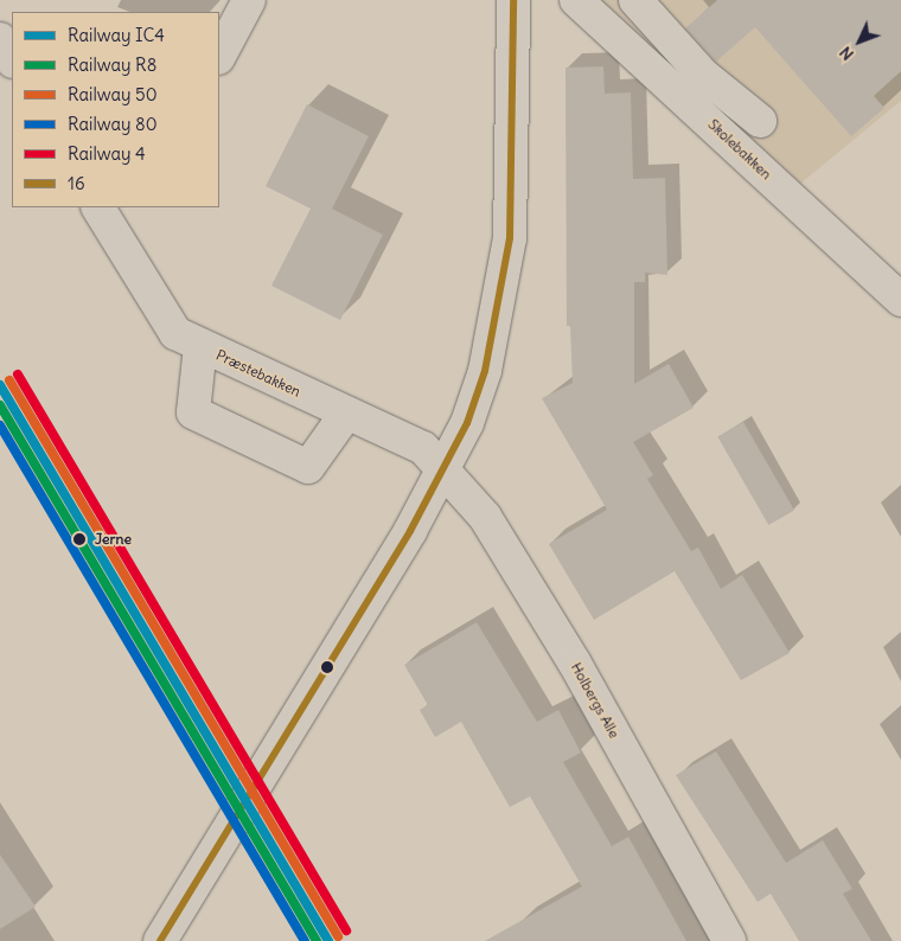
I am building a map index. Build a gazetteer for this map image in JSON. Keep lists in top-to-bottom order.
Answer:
{
  "streets": {
    "street": ["Skolebakken", "Præstebakken", "Holbergs Alle"]
  },
  "crossings": [
    ["Præstebakken", "Holbergs Alle"]
  ],
  "places": ["Jerne"],
  "lines": [
    "transit line 16",
    "rail line 4",
    "rail line 50",
    "rail line IC4",
    "rail line R8",
    "rail line 80"
  ],
  "legend": [
    "Railway IC4",
    "Railway R8",
    "Railway 50",
    "Railway 80",
    "Railway 4",
    "16"
  ],
  "north": "bottom left"
}
